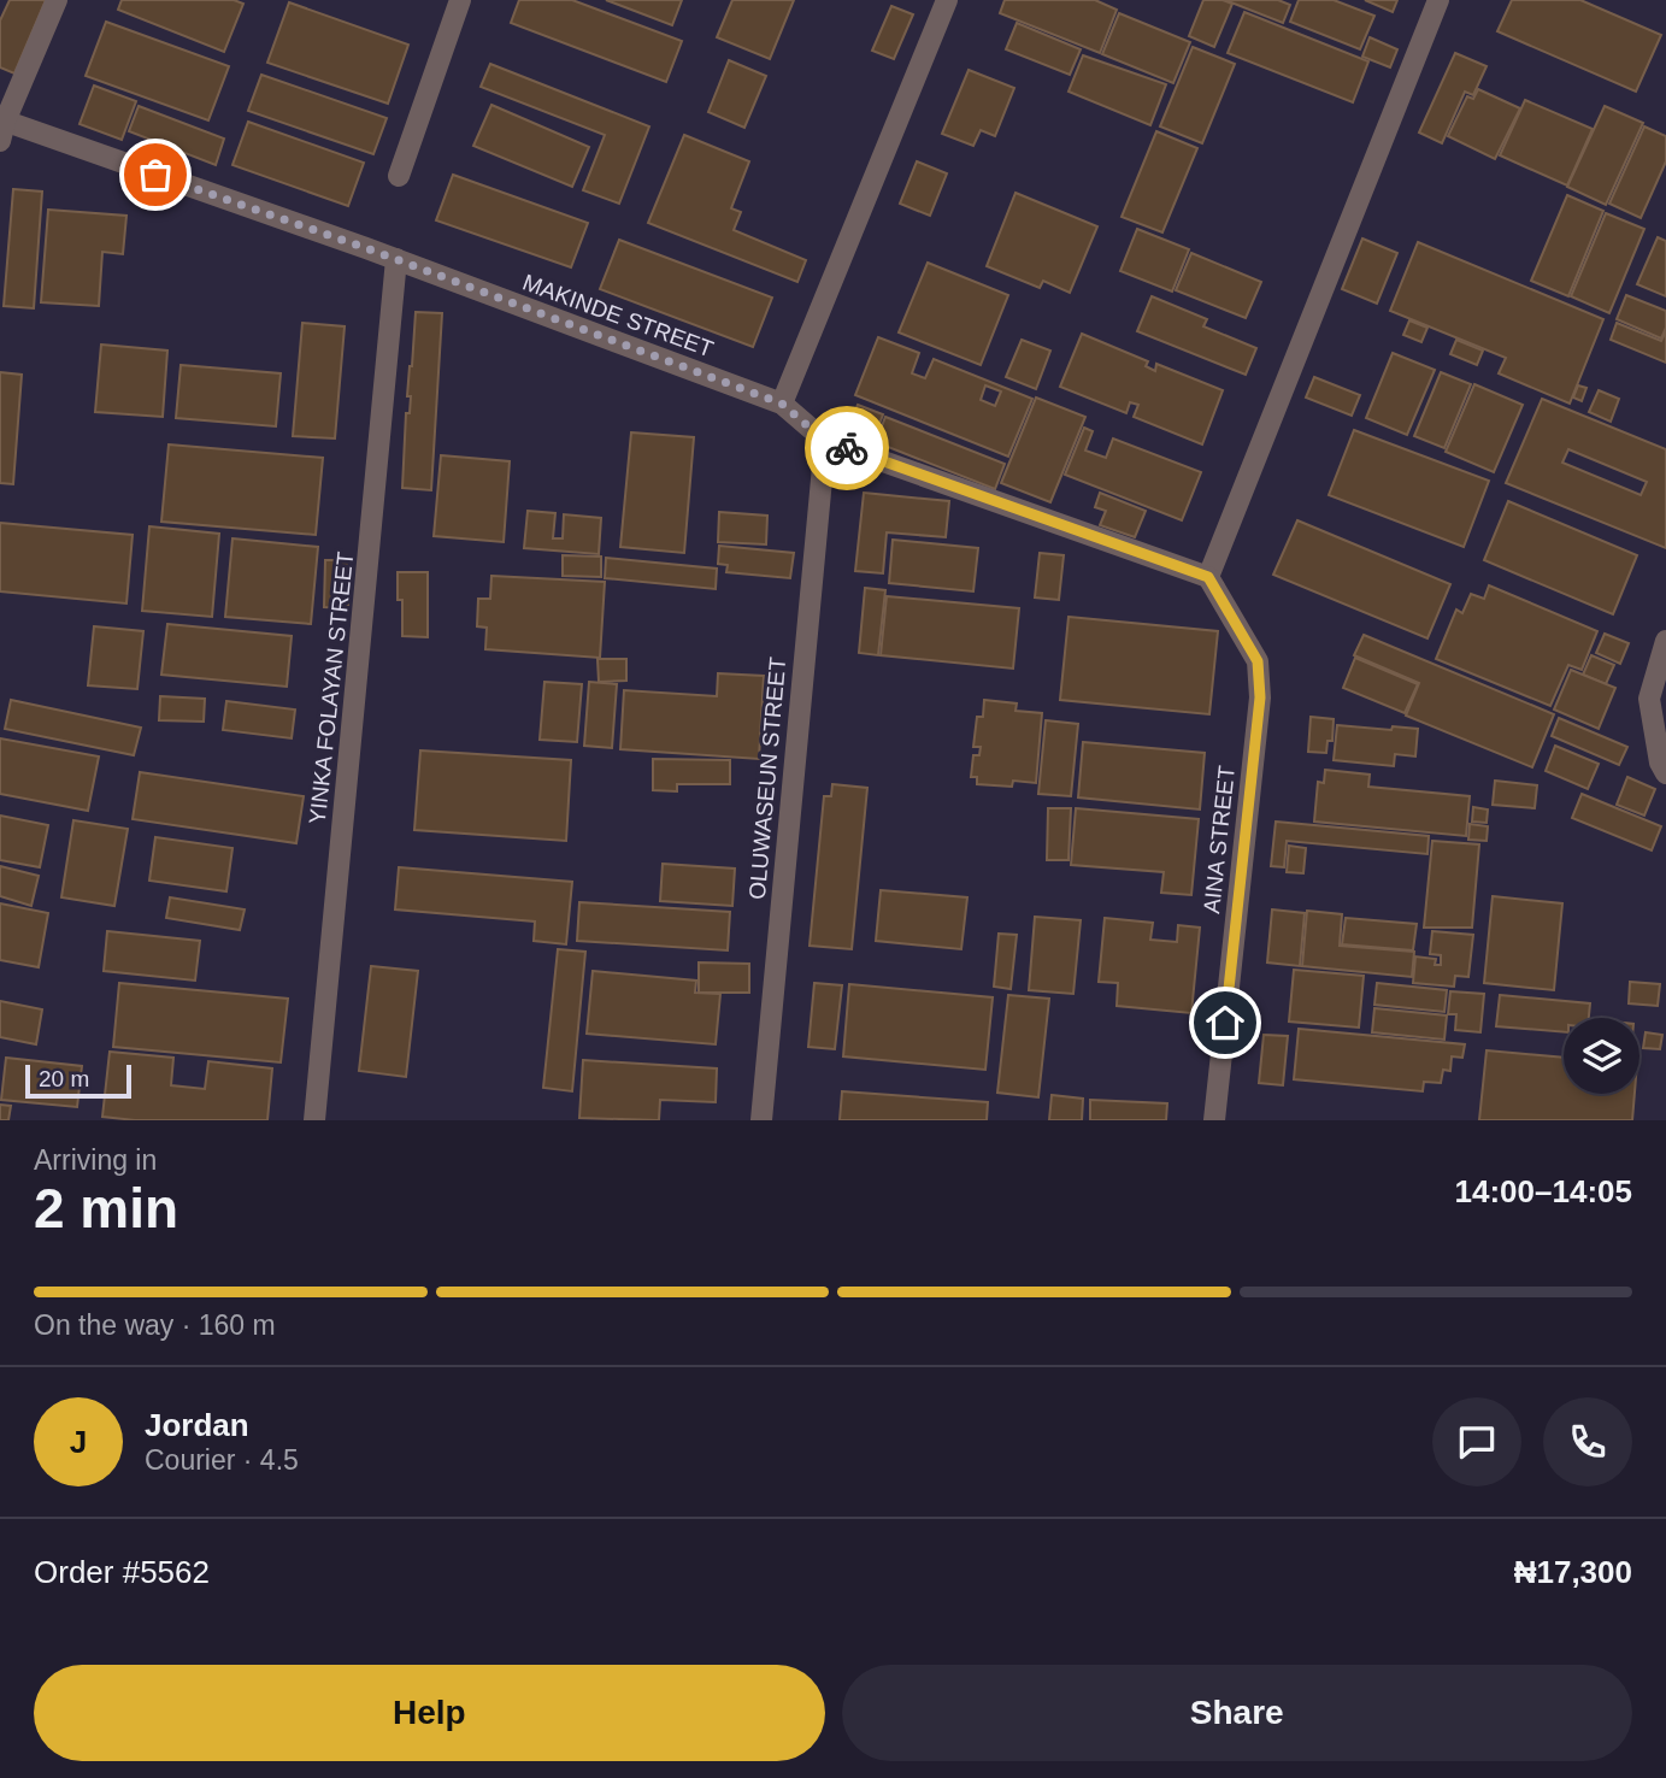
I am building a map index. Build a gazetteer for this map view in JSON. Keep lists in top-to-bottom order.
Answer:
{
  "streets": {
    "street": [
      "MAKINDE STREET",
      "YINKA FOLAYAN STREET",
      "OLUWASEUN STREET",
      "AINA STREET"
    ]
  },
  "crossings": [
    ["MAKINDE STREET", "YINKA FOLAYAN STREET"],
    ["MAKINDE STREET", "OLUWASEUN STREET"],
    ["MAKINDE STREET", "AINA STREET"]
  ],
  "scale_bar": "20 m",
  "page": {
    "scale": "20 m",
    "heading": ["2 min", "Arriving in", "14:00–14:05"],
    "panel": [
      "Jordan",
      "Courier · 4.5",
      "Order #5562",
      "₦17,300"
    ],
    "bar": "On the way · 160 m",
    "round": "J",
    "buttons": ["Help", "Share"]
  }
}
